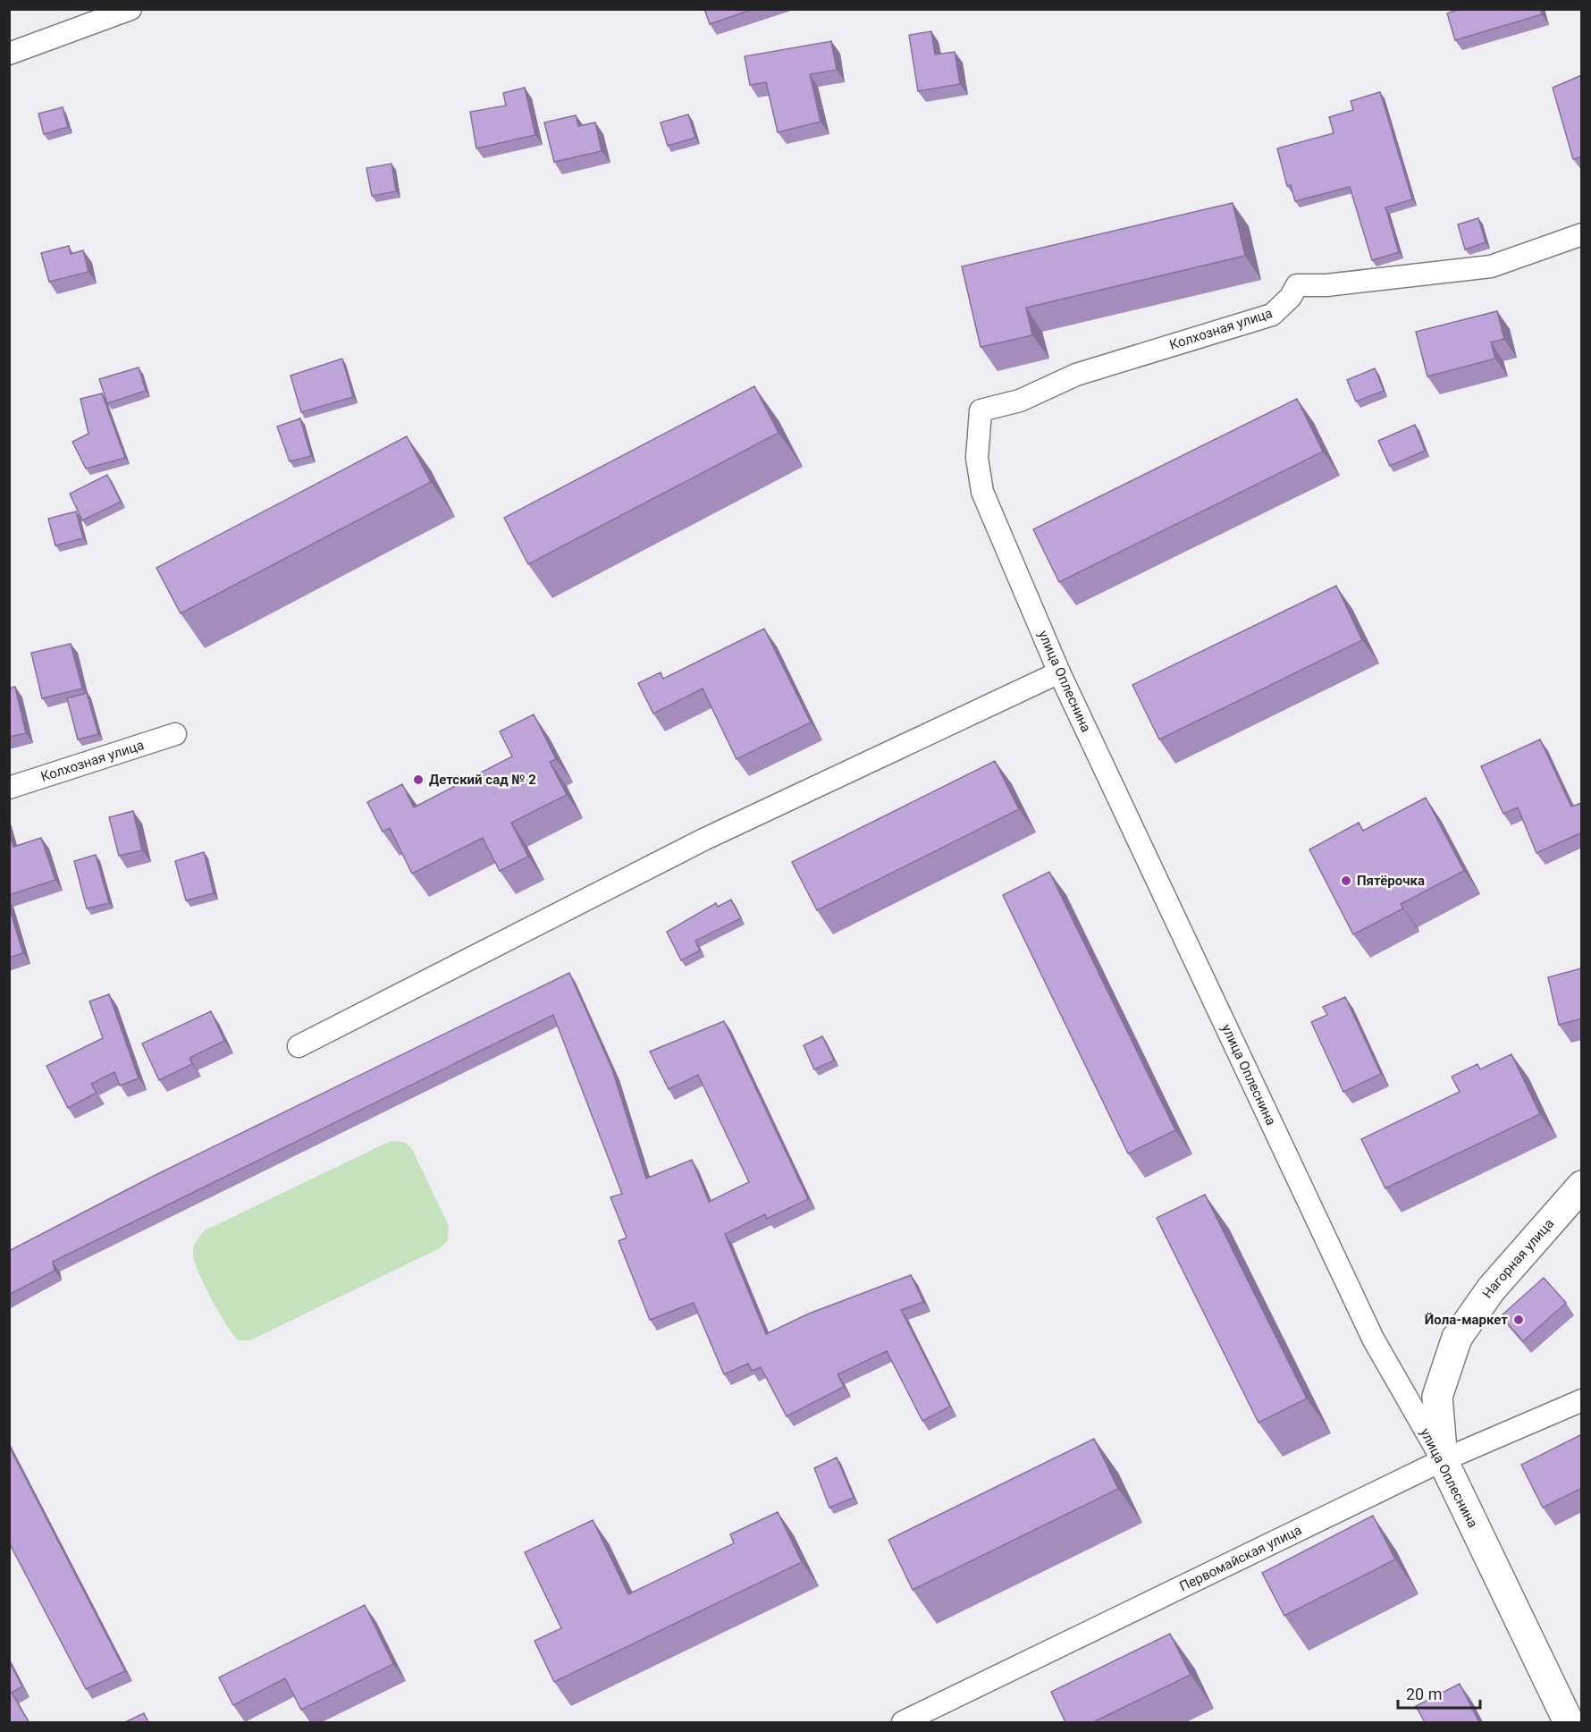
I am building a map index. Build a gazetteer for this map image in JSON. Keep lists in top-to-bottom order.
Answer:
{
  "streets": {
    "main road": ["улица Оплеснина", "Нагорная улица"],
    "street": ["Колхозная улица", "Первомайская улица"]
  },
  "crossings": [
    ["Колхозная улица", "улица Оплеснина"],
    ["улица Оплеснина", "Нагорная улица"],
    ["улица Оплеснина", "Первомайская улица"],
    ["Нагорная улица", "Первомайская улица"]
  ],
  "places": ["Детский сад № 2", "Пятёрочка", "Йола-маркет"],
  "scale_bar": "20 m"
}
